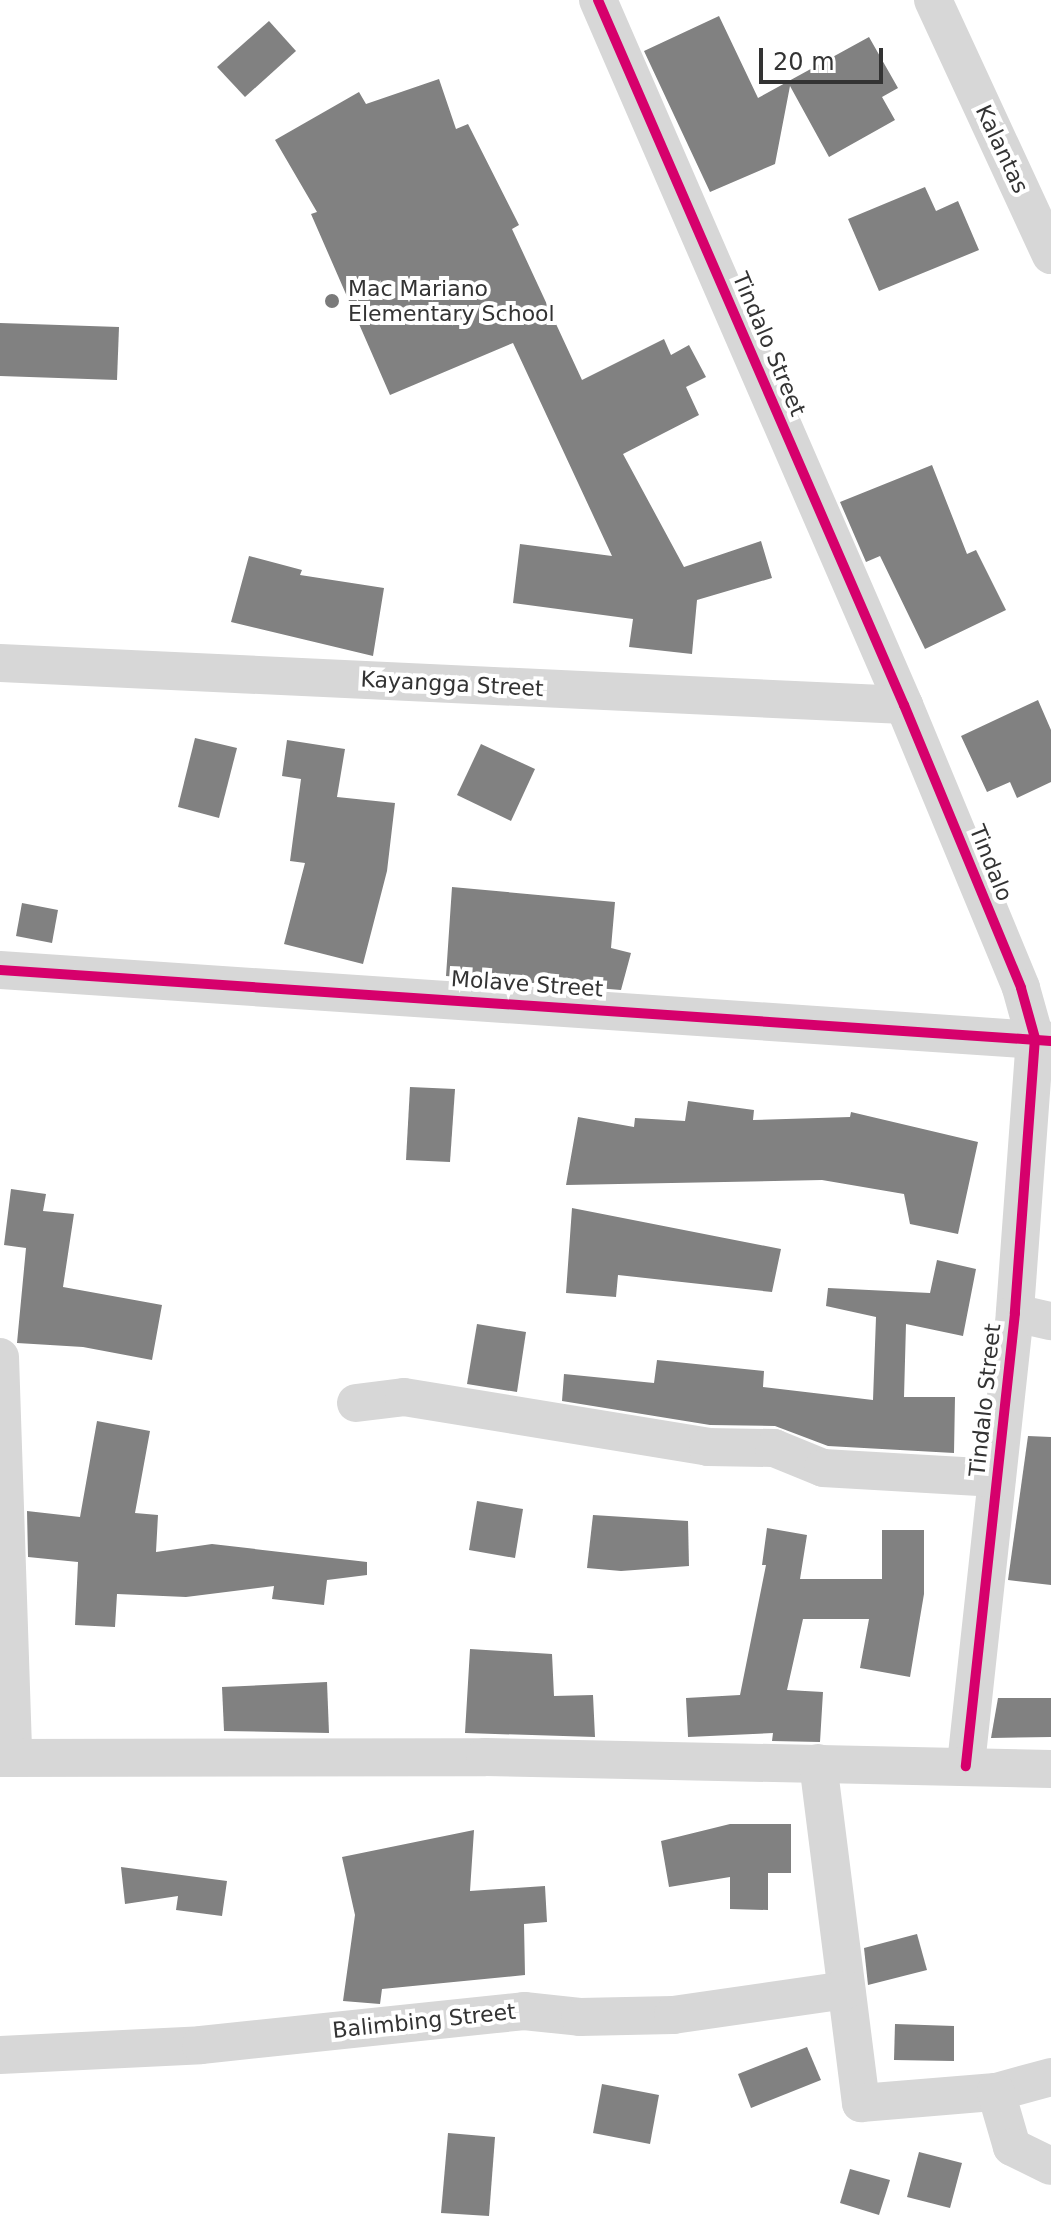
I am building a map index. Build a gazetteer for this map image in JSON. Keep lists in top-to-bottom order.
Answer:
{
  "streets": {
    "street": [
      "Kalantas",
      "Tindalo Street",
      "Kayangga Street",
      "Tindalo",
      "Molave Street",
      "Balimbing Street"
    ]
  },
  "crossings": [
    ["Tindalo Street", "Kayangga Street"],
    ["Tindalo Street", "Tindalo"],
    ["Tindalo Street", "Molave Street"],
    ["Kayangga Street", "Tindalo"],
    ["Tindalo", "Molave Street"]
  ],
  "places": ["Mac Mariano Elementary School"],
  "scale_bar": "20 m"
}
